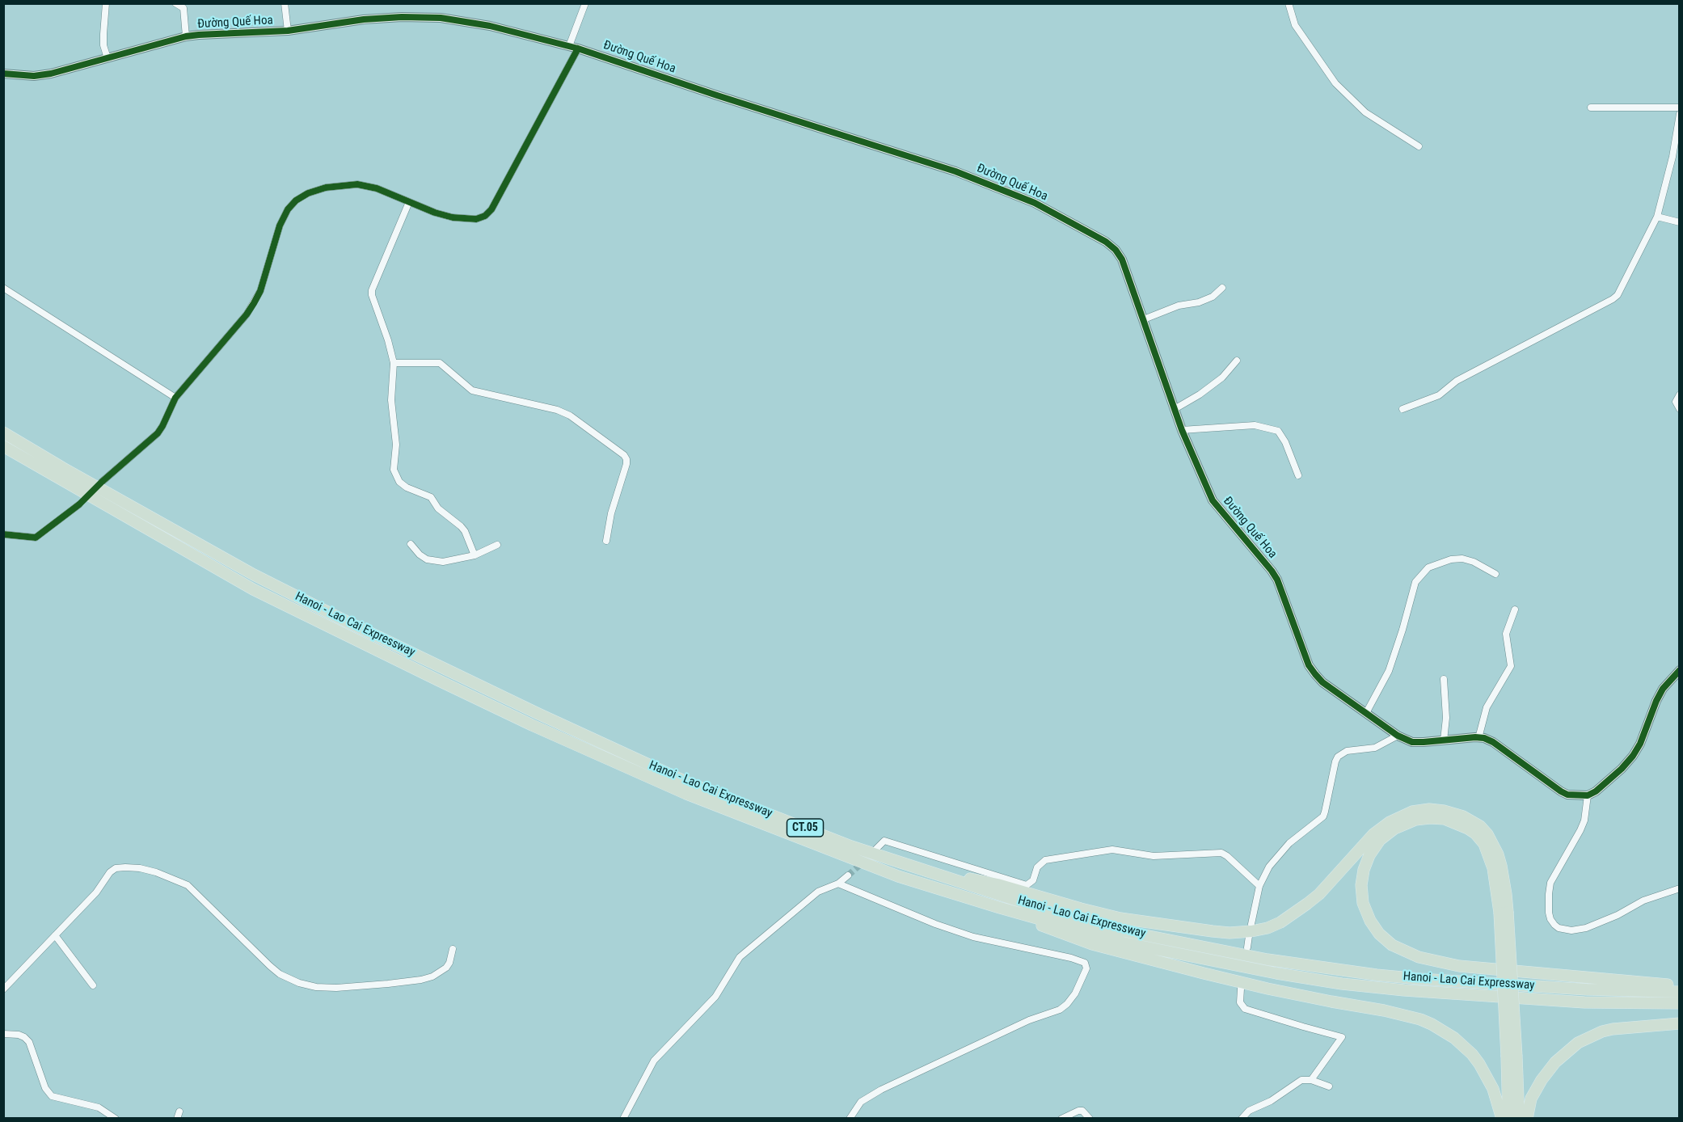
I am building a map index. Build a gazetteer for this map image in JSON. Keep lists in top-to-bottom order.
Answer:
{
  "streets": {
    "highway": ["Hanoi - Lao Cai Expressway", "CT.05"],
    "street": ["Đường Quế Hoa"]
  }
}
